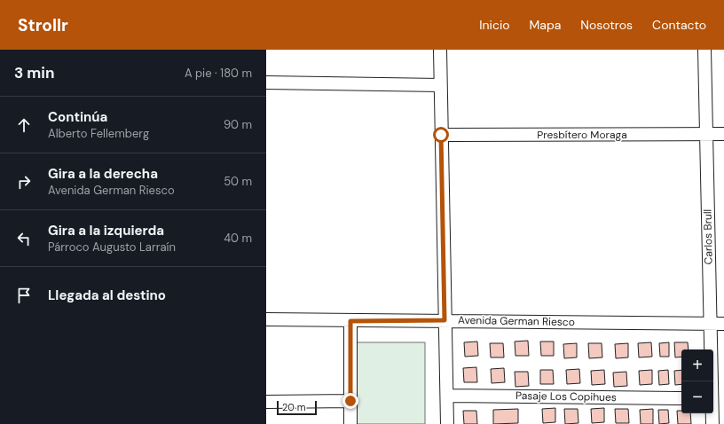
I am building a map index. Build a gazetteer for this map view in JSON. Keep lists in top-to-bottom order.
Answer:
{
  "streets": {
    "street": [
      "Presbítero Moraga",
      "Carlos Brull",
      "Avenida German Riesco",
      "Pasaje Los Copihues"
    ]
  },
  "crossings": [
    ["Presbítero Moraga", "Carlos Brull"],
    ["Carlos Brull", "Avenida German Riesco"]
  ],
  "scale_bar": "20 m",
  "page": {
    "header": "Strollr",
    "nav": [
      "Inicio",
      "Mapa",
      "Nosotros",
      "Contacto"
    ],
    "heading": ["3 min", "A pie · 180 m"],
    "list": [
      ["Continúa", "Alberto Fellemberg", "90 m"],
      ["Gira a la derecha", "Avenida German Riesco", "50 m"],
      ["Gira a la izquierda", "Párroco Augusto Larraín", "40 m"],
      "Llegada al destino"
    ],
    "map_buttons": ["+", "−"],
    "scale": "20 m"
  }
}
